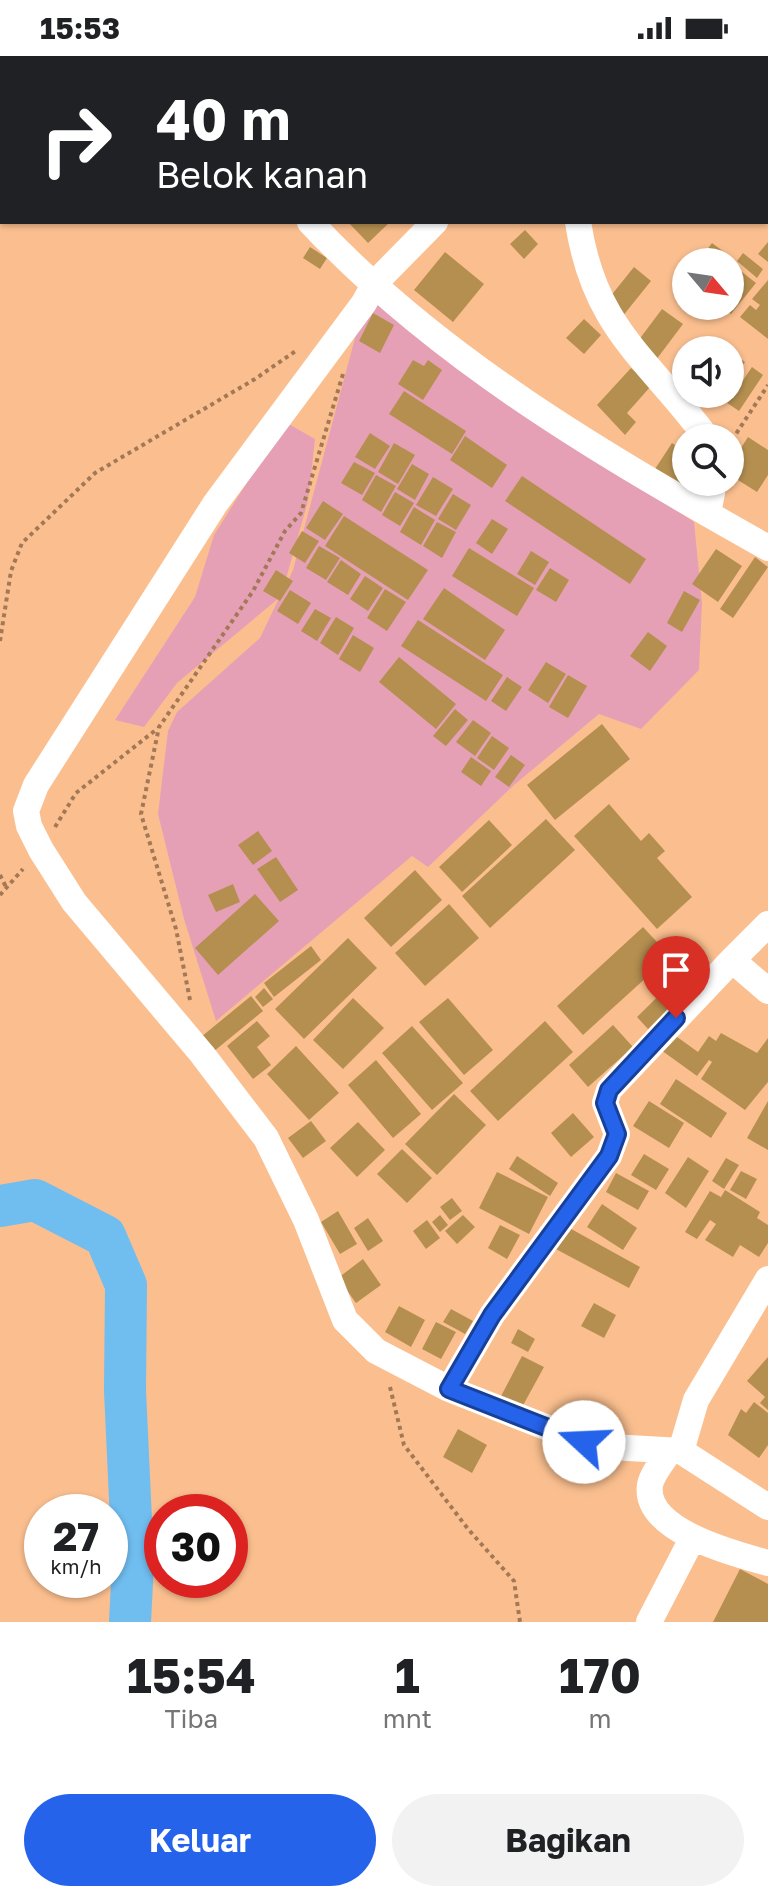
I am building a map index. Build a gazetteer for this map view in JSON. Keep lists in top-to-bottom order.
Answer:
{
  "north": "bottom right",
  "page": {
    "status": "15:53",
    "turn": ["40 m", "Belok kanan"],
    "speed": "27 km/h",
    "limit": "30",
    "eta": [
      "15:54",
      "Tiba",
      "1",
      "mnt",
      "170",
      "m"
    ],
    "buttons": ["Keluar", "Bagikan"]
  }
}
